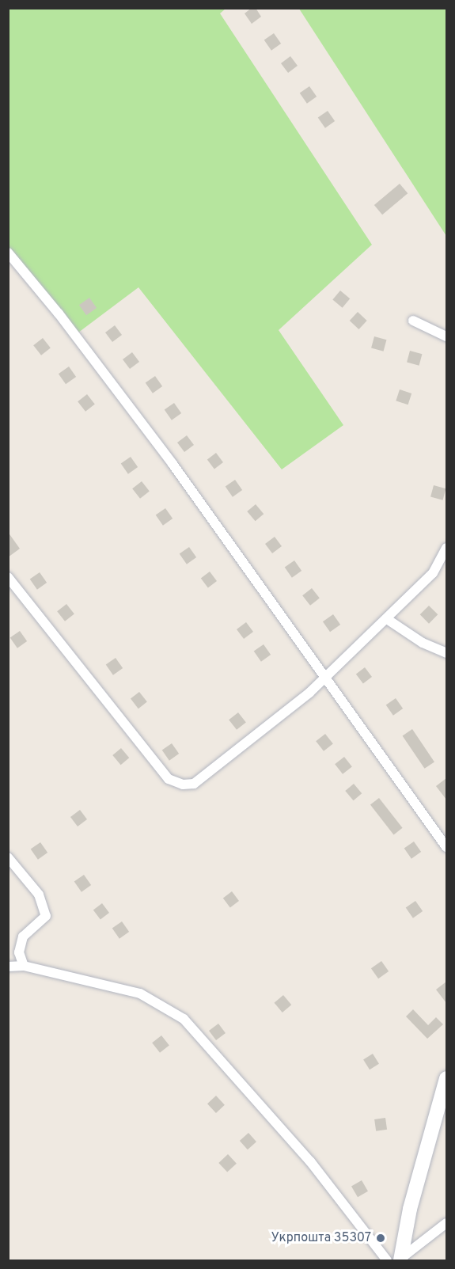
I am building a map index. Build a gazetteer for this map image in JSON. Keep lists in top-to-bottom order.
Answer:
{
  "places": ["Укрпошта 35307"]
}
